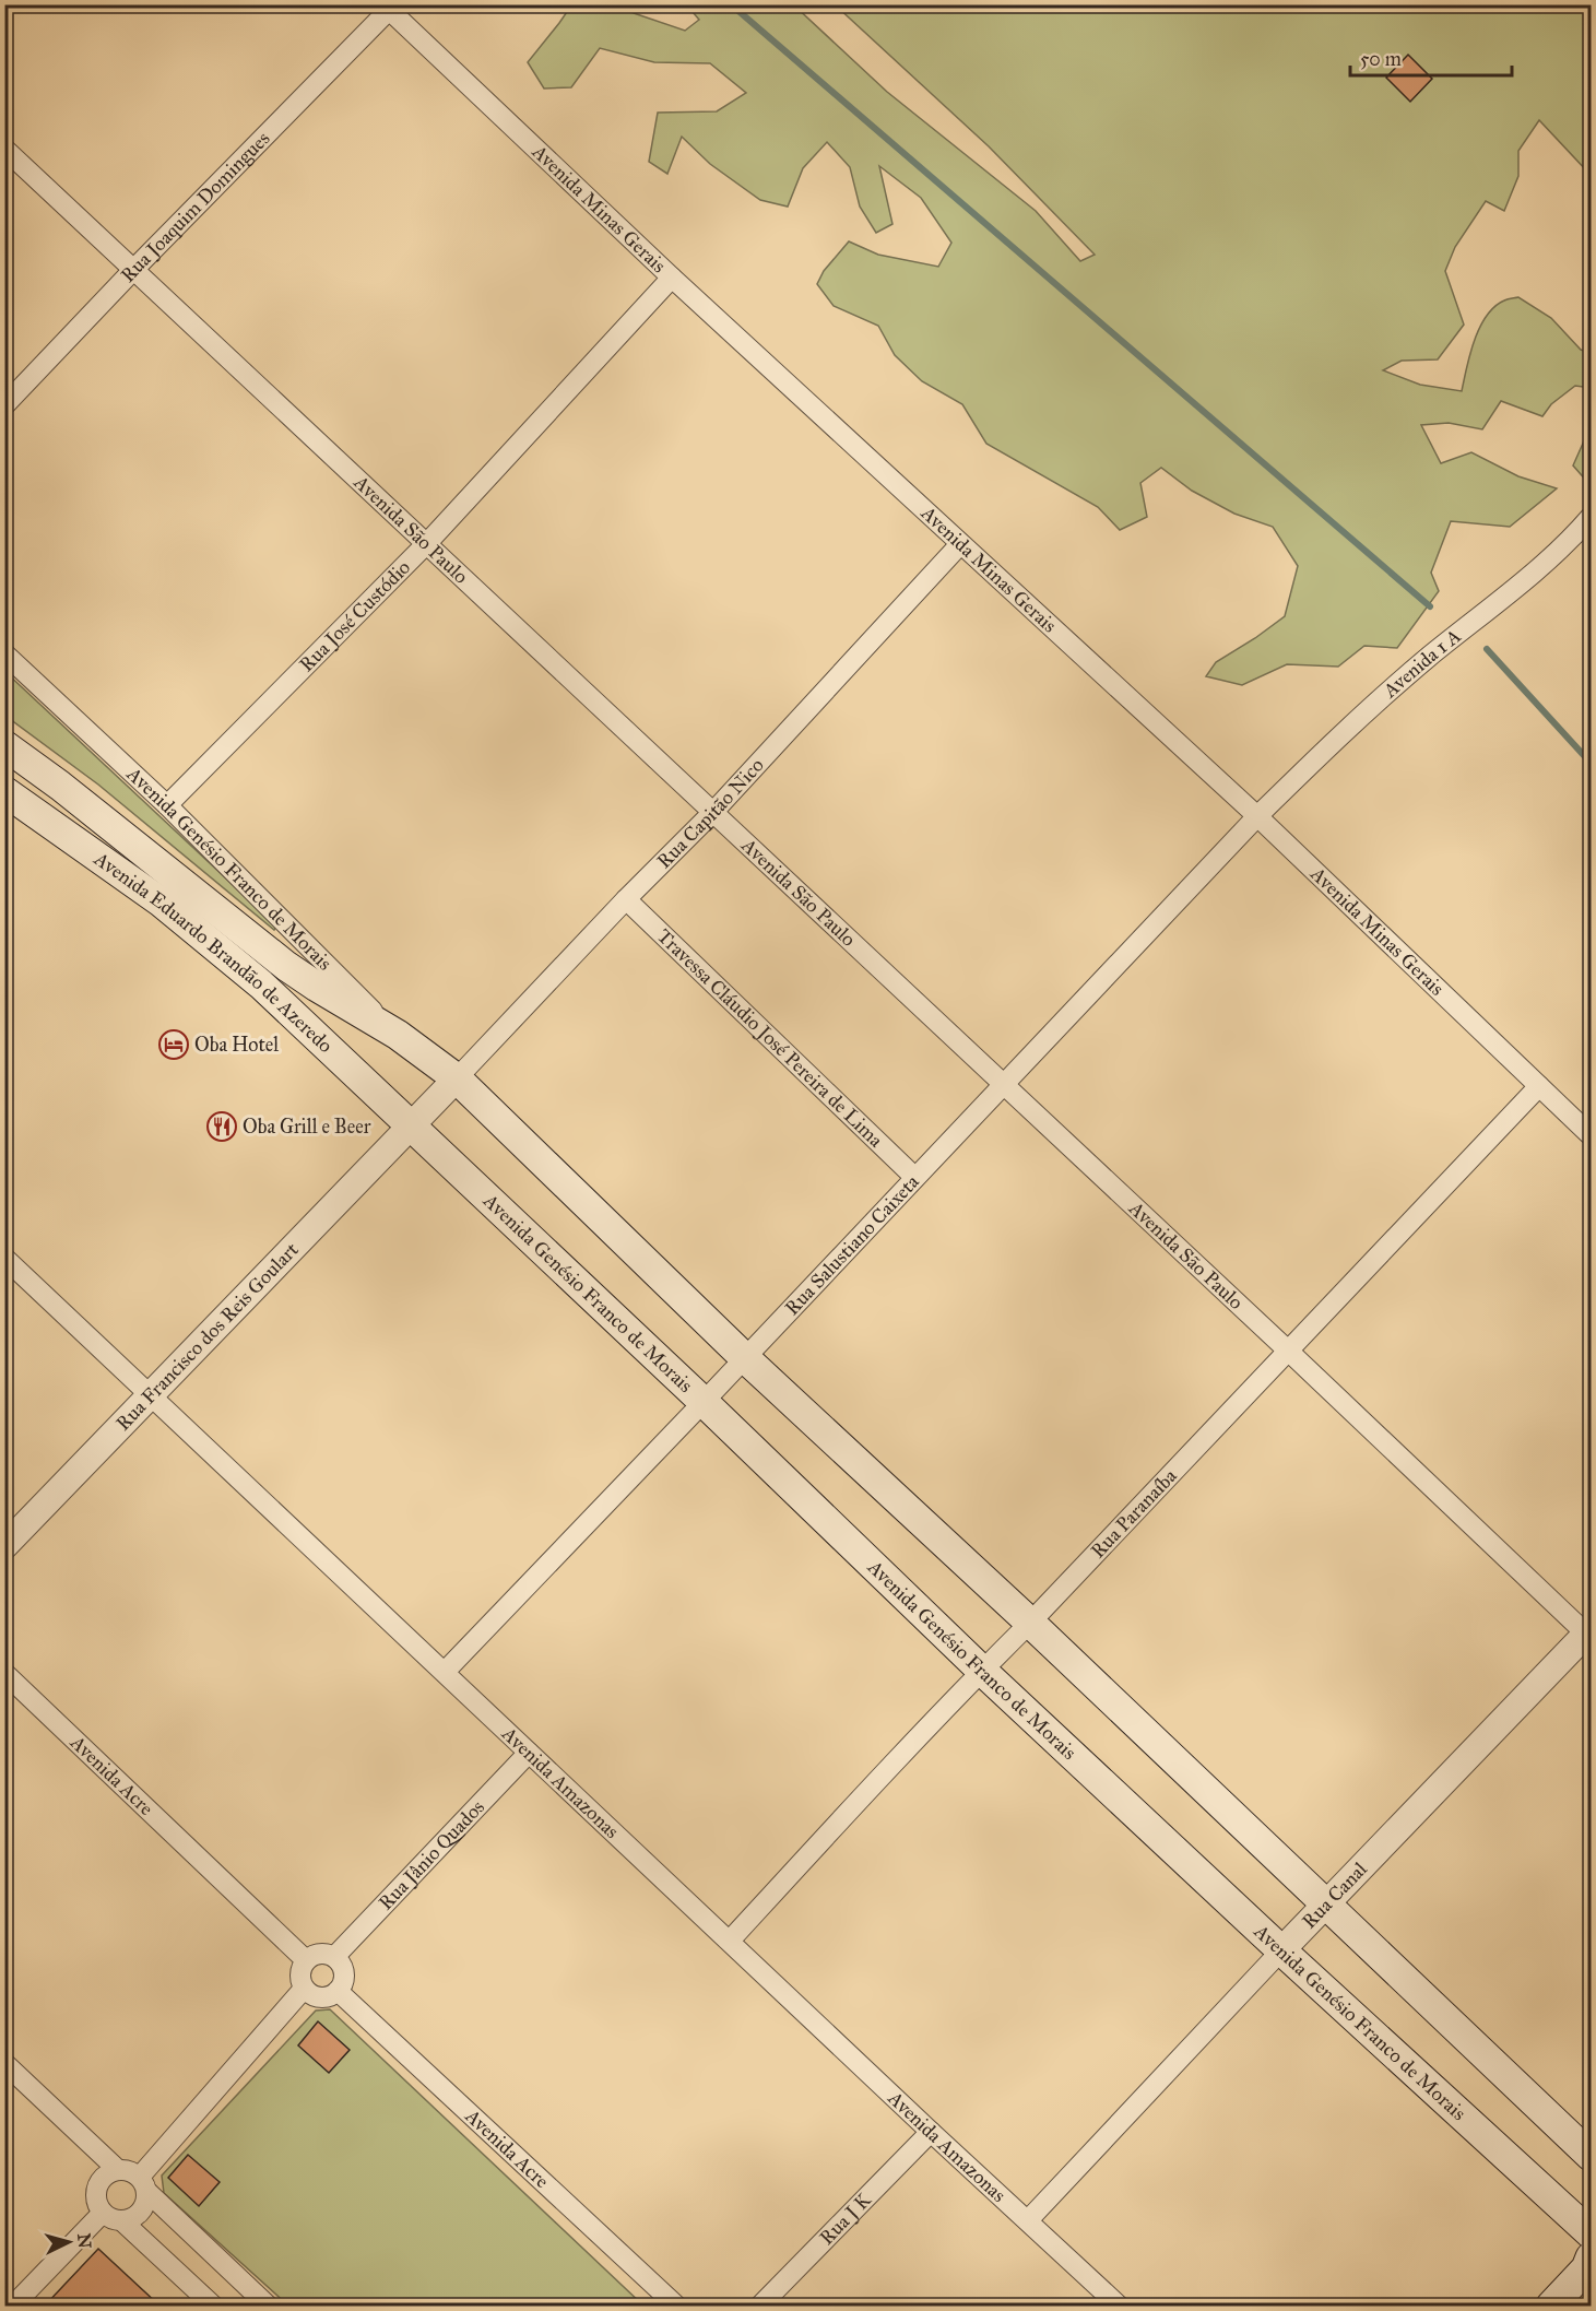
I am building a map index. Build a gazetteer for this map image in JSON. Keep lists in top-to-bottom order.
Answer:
{
  "streets": {
    "main road": ["Avenida Genésio Franco de Morais", "Avenida Eduardo Brandão de Azeredo"],
    "street": [
      "Rua Joaquim Domingues",
      "Avenida Minas Gerais",
      "Avenida São Paulo",
      "Rua José Custódio",
      "Avenida 1 A",
      "Rua Capitão Nico",
      "Travessa Cláudio José Pereira de Lima",
      "Rua Salustiano Caixeta",
      "Rua Francisco dos Reis Goulart",
      "Rua Paranaíba",
      "Avenida Acre",
      "Avenida Amazonas",
      "Rua Jânio Quados",
      "Rua Canal",
      "Rua J K"
    ]
  },
  "crossings": [
    ["Rua Joaquim Domingues", "Avenida Minas Gerais"],
    ["Rua Joaquim Domingues", "Avenida São Paulo"],
    ["Avenida Minas Gerais", "Rua José Custódio"],
    ["Avenida Minas Gerais", "Avenida 1 A"],
    ["Avenida Minas Gerais", "Rua Capitão Nico"],
    ["Avenida Minas Gerais", "Rua Salustiano Caixeta"],
    ["Avenida Minas Gerais", "Rua Paranaíba"],
    ["Avenida São Paulo", "Rua José Custódio"],
    ["Avenida São Paulo", "Rua Capitão Nico"],
    ["Avenida São Paulo", "Rua Salustiano Caixeta"],
    ["Avenida São Paulo", "Rua Paranaíba"],
    ["Avenida São Paulo", "Rua Canal"],
    ["Rua José Custódio", "Avenida Genésio Franco de Morais"],
    ["Avenida 1 A", "Rua Salustiano Caixeta"],
    ["Rua Capitão Nico", "Avenida Genésio Franco de Morais"],
    ["Rua Capitão Nico", "Travessa Cláudio José Pereira de Lima"],
    ["Avenida Genésio Franco de Morais", "Avenida Eduardo Brandão de Azeredo"],
    ["Avenida Genésio Franco de Morais", "Rua Salustiano Caixeta"],
    ["Avenida Genésio Franco de Morais", "Rua Francisco dos Reis Goulart"],
    ["Avenida Genésio Franco de Morais", "Rua Paranaíba"],
    ["Avenida Genésio Franco de Morais", "Rua Canal"],
    ["Avenida Eduardo Brandão de Azeredo", "Rua Francisco dos Reis Goulart"],
    ["Travessa Cláudio José Pereira de Lima", "Rua Salustiano Caixeta"],
    ["Rua Salustiano Caixeta", "Avenida Amazonas"],
    ["Rua Francisco dos Reis Goulart", "Avenida Amazonas"],
    ["Rua Paranaíba", "Avenida Amazonas"],
    ["Avenida Acre", "Rua Jânio Quados"],
    ["Avenida Amazonas", "Rua Jânio Quados"],
    ["Avenida Amazonas", "Rua Canal"],
    ["Avenida Amazonas", "Rua J K"]
  ],
  "places": {
    "hotel": ["Oba Hotel"],
    "restaurant": ["Oba Grill e Beer"]
  },
  "scale_bar": "50 m",
  "north": "right"
}
